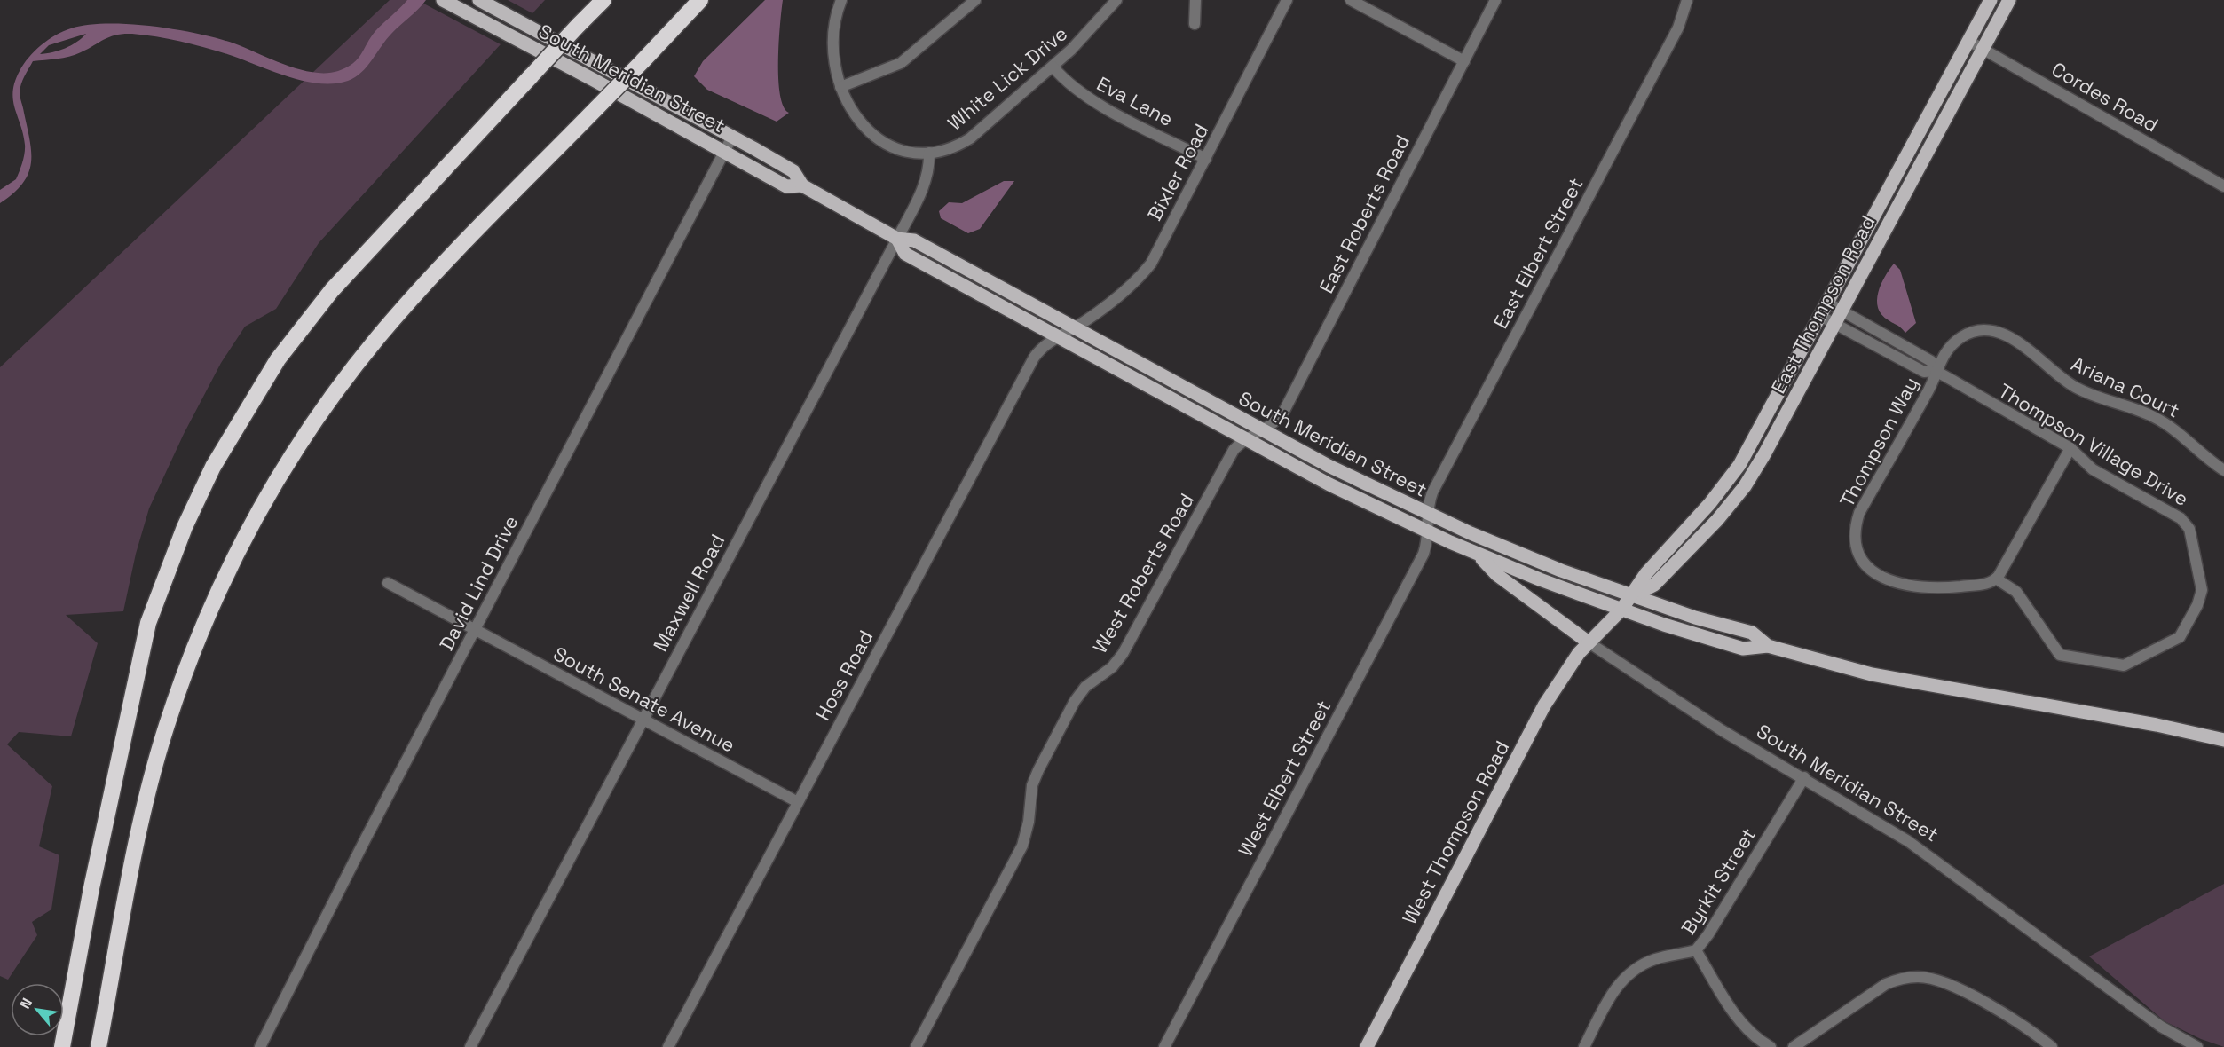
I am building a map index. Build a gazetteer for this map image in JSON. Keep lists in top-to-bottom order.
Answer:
{
  "streets": {
    "main road": ["South Meridian Street", "East Thompson Road", "West Thompson Road"],
    "street": [
      "White Lick Drive",
      "Cordes Road",
      "Eva Lane",
      "Bixler Road",
      "East Roberts Road",
      "East Elbert Street",
      "Ariana Court",
      "Thompson Way",
      "Thompson Village Drive",
      "West Roberts Road",
      "David Lind Drive",
      "Maxwell Road",
      "Hoss Road",
      "South Senate Avenue",
      "West Elbert Street",
      "Byrkit Street"
    ]
  },
  "crossings": [
    ["South Meridian Street", "Bixler Road"],
    ["South Meridian Street", "East Roberts Road"],
    ["South Meridian Street", "East Elbert Street"],
    ["South Meridian Street", "East Thompson Road"],
    ["South Meridian Street", "West Roberts Road"],
    ["South Meridian Street", "David Lind Drive"],
    ["South Meridian Street", "Maxwell Road"],
    ["South Meridian Street", "Hoss Road"],
    ["South Meridian Street", "West Elbert Street"],
    ["South Meridian Street", "West Thompson Road"],
    ["South Meridian Street", "Byrkit Street"],
    ["White Lick Drive", "Eva Lane"],
    ["White Lick Drive", "Maxwell Road"],
    ["Cordes Road", "East Thompson Road"],
    ["Eva Lane", "Bixler Road"],
    ["Bixler Road", "Hoss Road"],
    ["East Roberts Road", "West Roberts Road"],
    ["East Elbert Street", "West Elbert Street"],
    ["East Thompson Road", "Thompson Village Drive"],
    ["East Thompson Road", "West Thompson Road"],
    ["Ariana Court", "Thompson Way"],
    ["Ariana Court", "Thompson Village Drive"],
    ["Thompson Way", "Thompson Village Drive"],
    ["David Lind Drive", "South Senate Avenue"],
    ["Maxwell Road", "South Senate Avenue"],
    ["Hoss Road", "South Senate Avenue"]
  ],
  "north": "top left"
}
